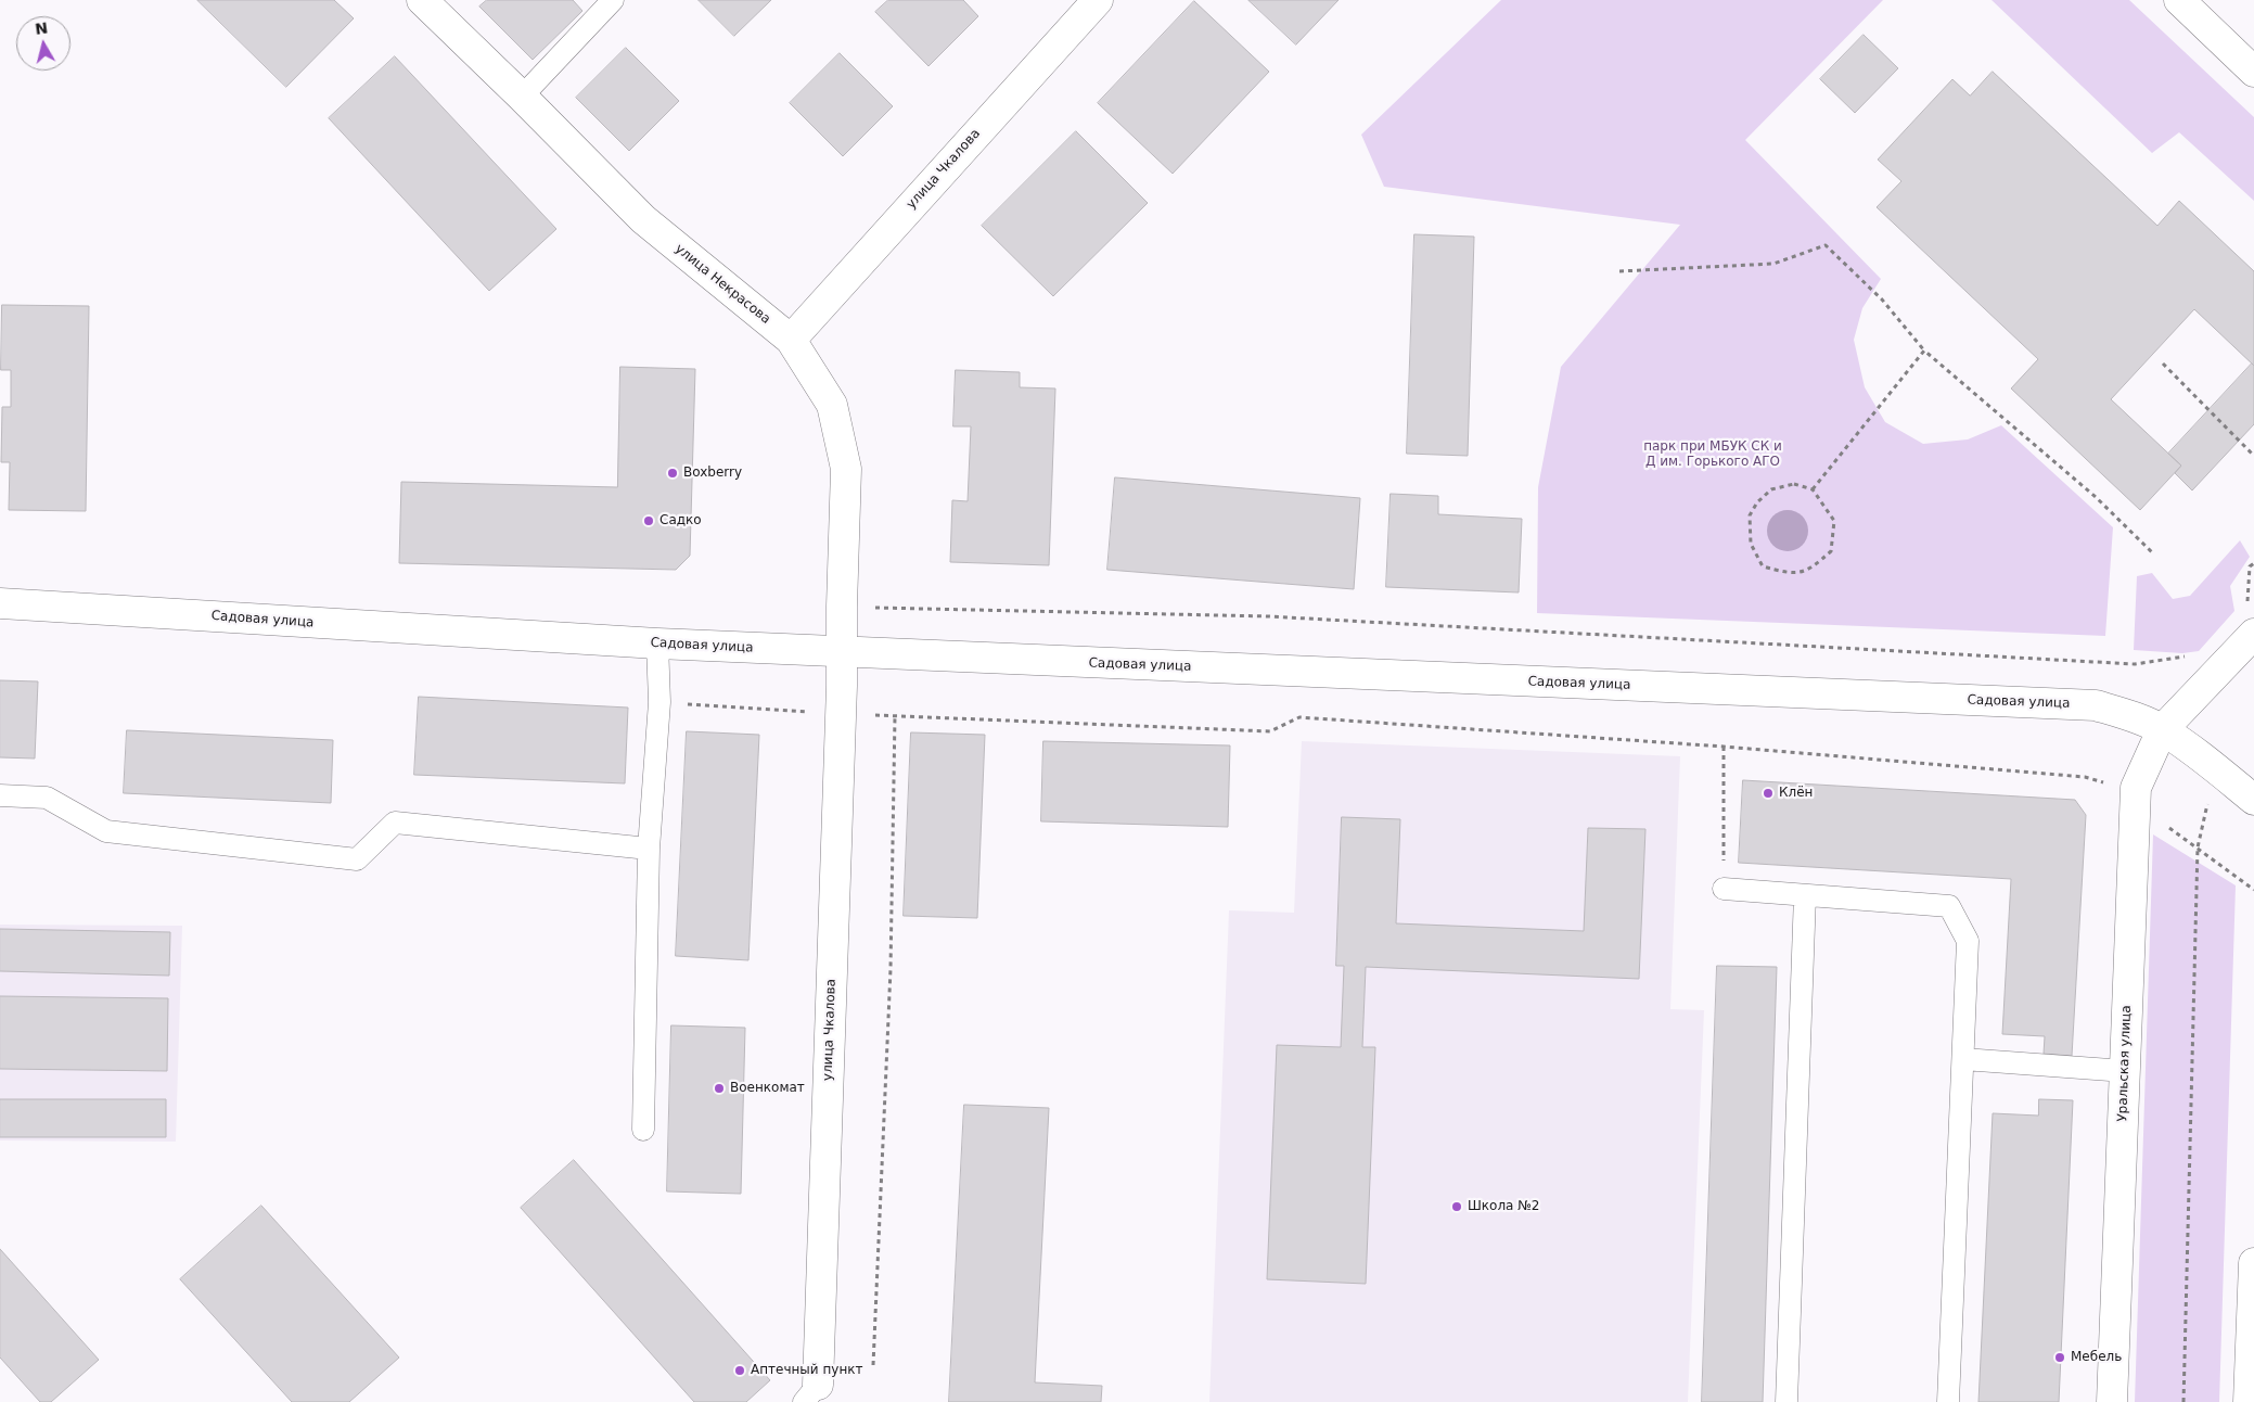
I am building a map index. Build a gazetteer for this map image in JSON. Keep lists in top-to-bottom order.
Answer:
{
  "streets": {
    "street": [
      "улица Чкалова",
      "улица Некрасова",
      "Садовая улица",
      "Уральская улица"
    ]
  },
  "crossings": [
    ["улица Чкалова", "улица Некрасова"],
    ["улица Чкалова", "Садовая улица"],
    ["улица Некрасова", "Садовая улица"],
    ["Садовая улица", "Уральская улица"]
  ],
  "parks": ["парк при МБУК СК и Д им. Горького АГО"],
  "places": [
    "Boxberry",
    "Садко",
    "Клён",
    "Военкомат",
    "Школа №2",
    "Мебель",
    "Аптечный пункт"
  ],
  "north": "top"
}
